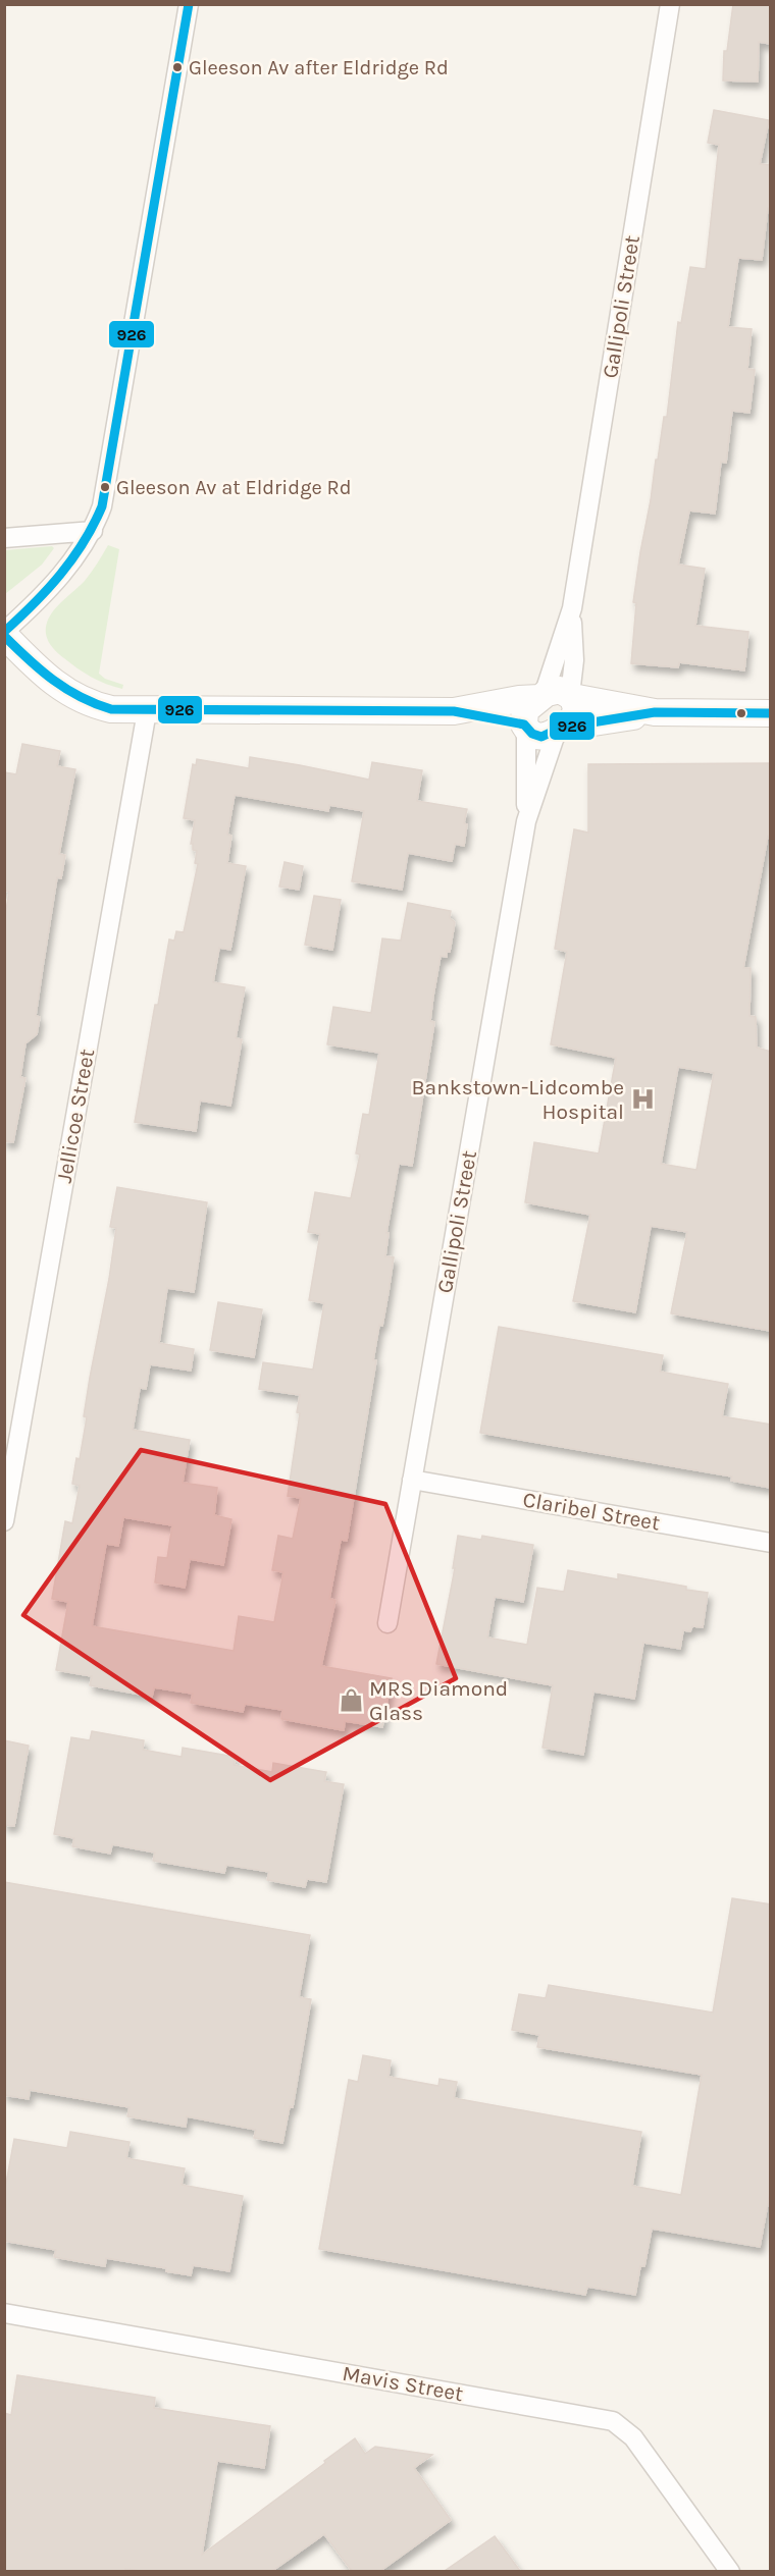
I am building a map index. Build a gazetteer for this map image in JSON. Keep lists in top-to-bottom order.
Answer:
{
  "streets": {
    "street": [
      "Gallipoli Street",
      "Jellicoe Street",
      "Claribel Street",
      "Mavis Street"
    ]
  },
  "crossings": [
    ["Gallipoli Street", "Claribel Street"]
  ],
  "places": {
    "other": ["Gleeson Av after Eldridge Rd", "Gleeson Av at Eldridge Rd"],
    "hospital": ["Bankstown-Lidcombe Hospital"],
    "shop": ["MRS Diamond Glass"]
  },
  "lines": ["transit line 926"]
}
